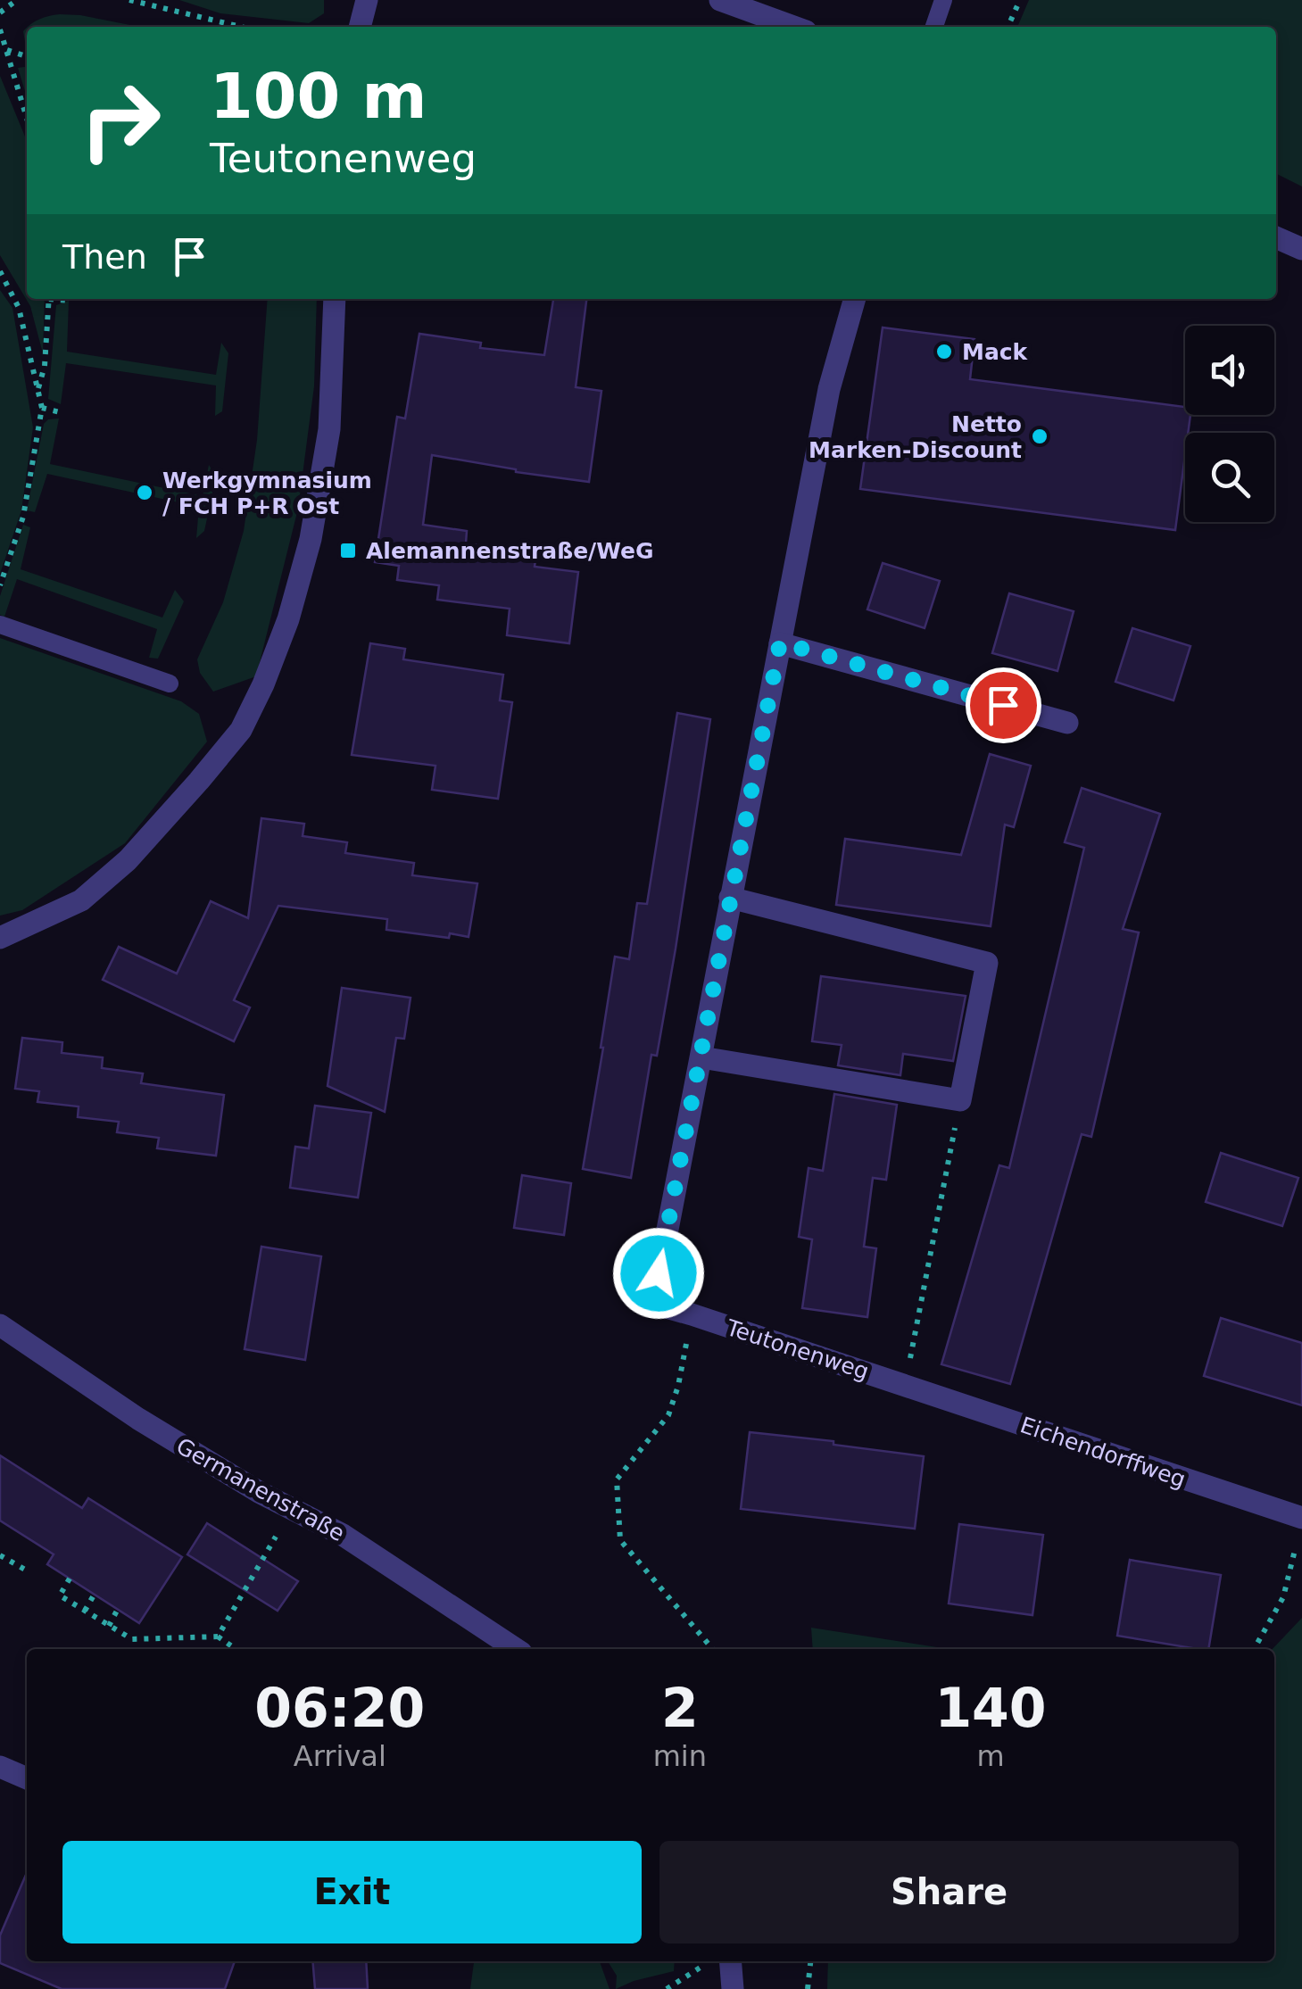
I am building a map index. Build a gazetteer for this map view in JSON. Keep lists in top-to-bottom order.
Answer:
{
  "streets": {
    "street": ["Teutonenweg", "Eichendorffweg", "Germanenstraße"]
  },
  "crossings": [
    ["Teutonenweg", "Eichendorffweg"]
  ],
  "places": {
    "other": ["Mack", "Netto Marken-Discount", "Werkgymnasium / FCH P+R Ost"],
    "transit": ["Alemannenstraße/WeG"]
  },
  "page": {
    "turn": ["100 m", "Teutonenweg"],
    "then": "Then",
    "eta": [
      "06:20",
      "Arrival",
      "2",
      "min",
      "140",
      "m"
    ],
    "buttons": ["Exit", "Share"]
  }
}
